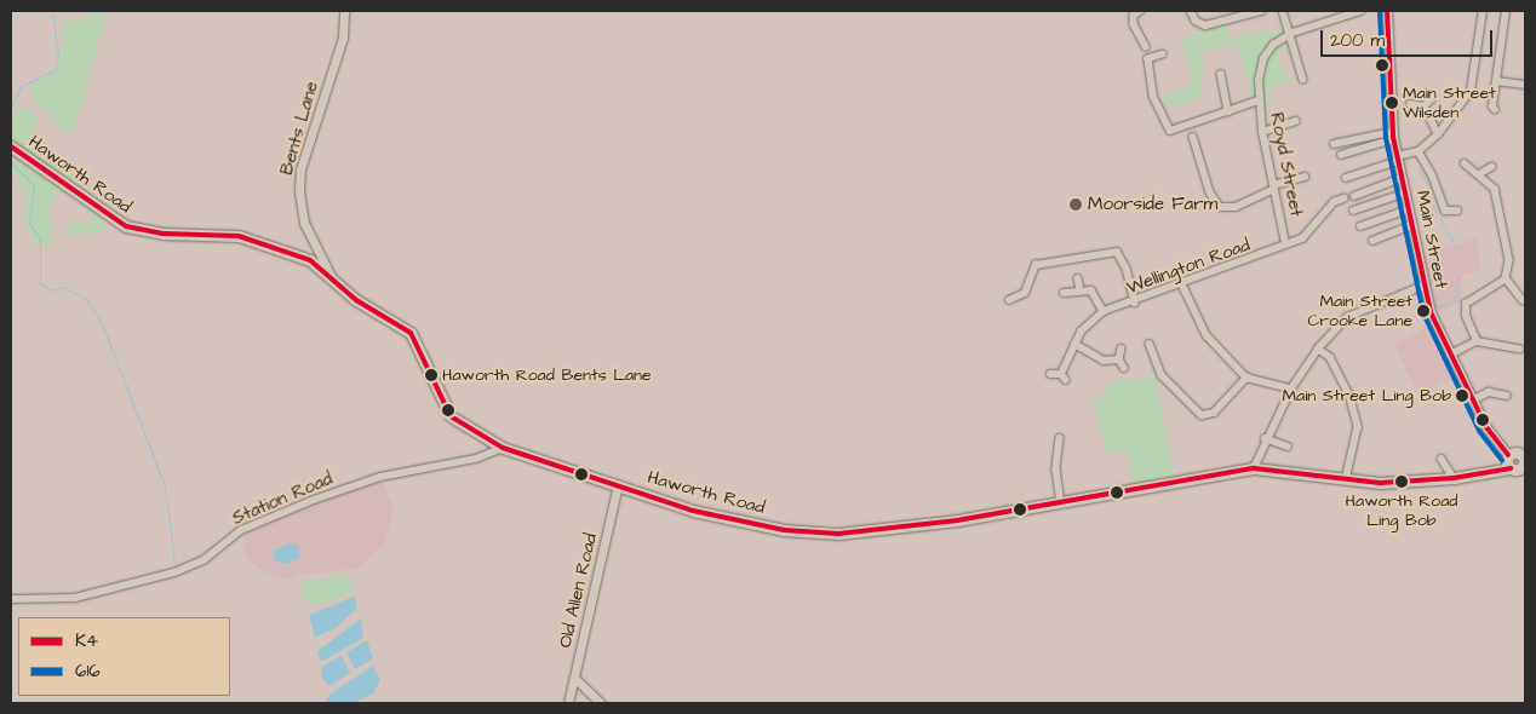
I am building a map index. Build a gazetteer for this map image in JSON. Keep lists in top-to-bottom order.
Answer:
{
  "streets": {
    "main road": ["Haworth Road"],
    "street": [
      "Bents Lane",
      "Royd Street",
      "Main Street",
      "Wellington Road",
      "Station Road",
      "Old Allen Road"
    ]
  },
  "crossings": [
    ["Bents Lane", "Haworth Road"],
    ["Royd Street", "Wellington Road"],
    ["Haworth Road", "Main Street"],
    ["Haworth Road", "Station Road"],
    ["Haworth Road", "Old Allen Road"]
  ],
  "places": [
    "Main Street Wilsden",
    "Moorside Farm",
    "Main Street Crooke Lane",
    "Haworth Road Bents Lane",
    "Main Street Ling Bob",
    "Haworth Road Ling Bob"
  ],
  "lines": ["transit line K4", "transit line 616"],
  "legend": ["K4", "616"],
  "scale_bar": "200 m"
}
